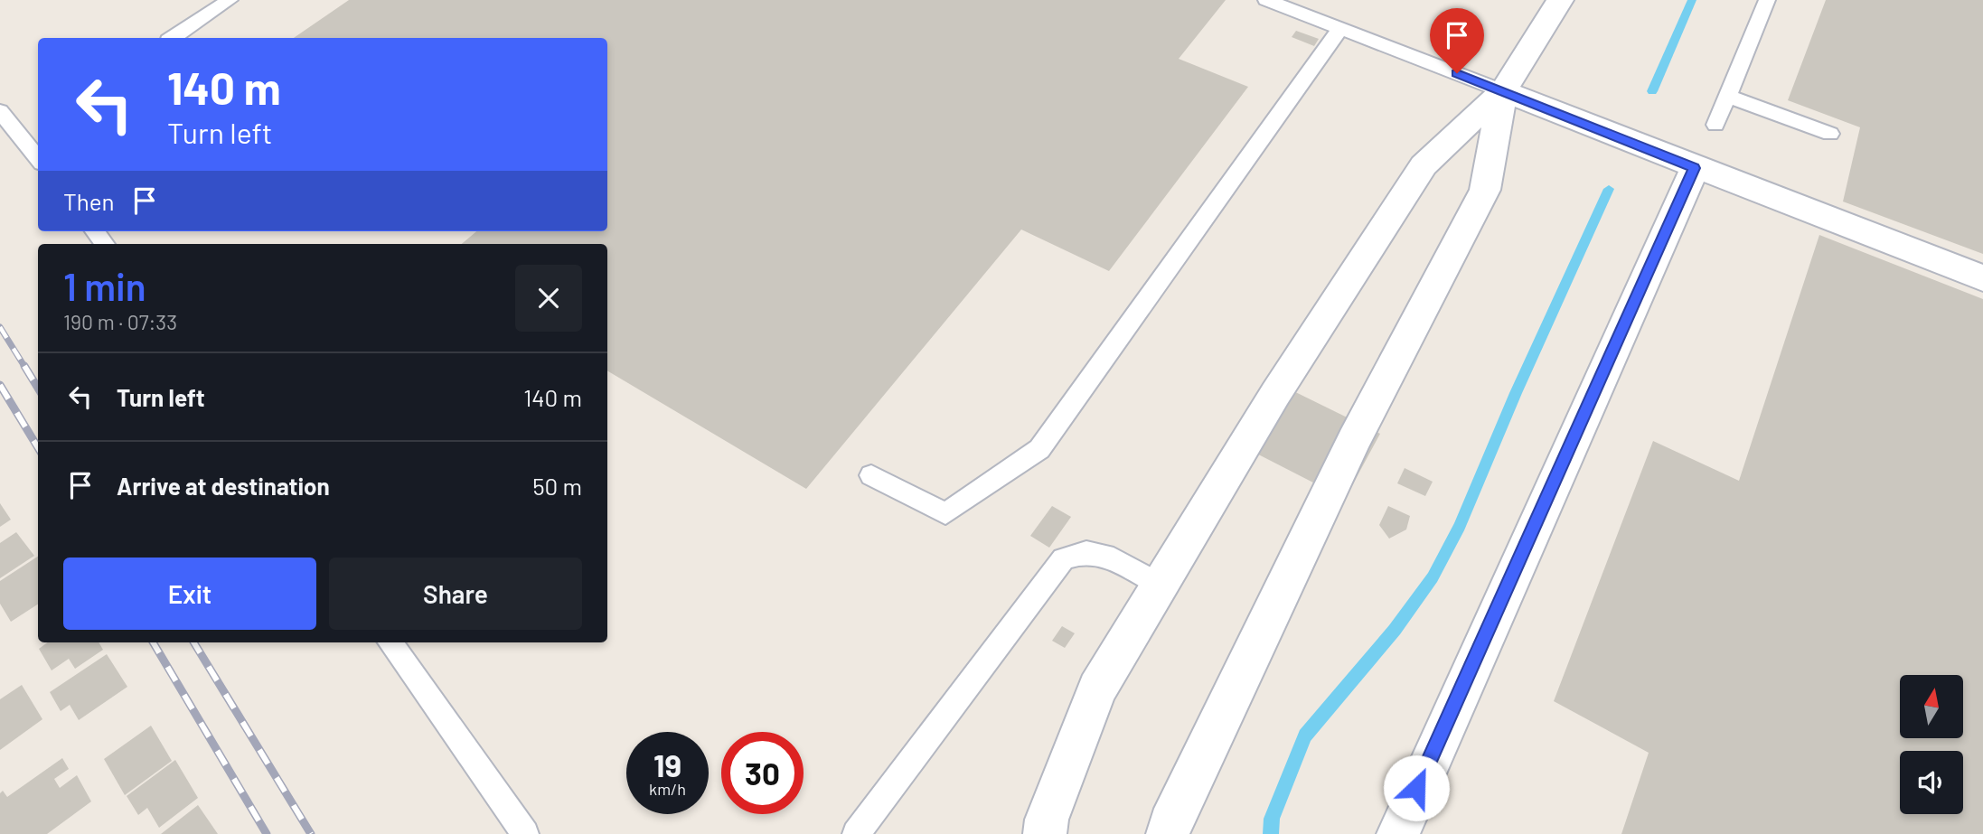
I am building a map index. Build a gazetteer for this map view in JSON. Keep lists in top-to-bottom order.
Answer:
{
  "north": "top",
  "page": {
    "turn": ["140 m", "Turn left"],
    "then": "Then",
    "heading": ["1 min", "190 m · 07:33"],
    "list": [
      {
        "name": "Turn left",
        "value": "140 m"
      },
      {
        "name": "Arrive at destination",
        "value": "50 m"
      }
    ],
    "buttons": ["Exit", "Share"],
    "speed": "19 km/h",
    "limit": "30"
  }
}
